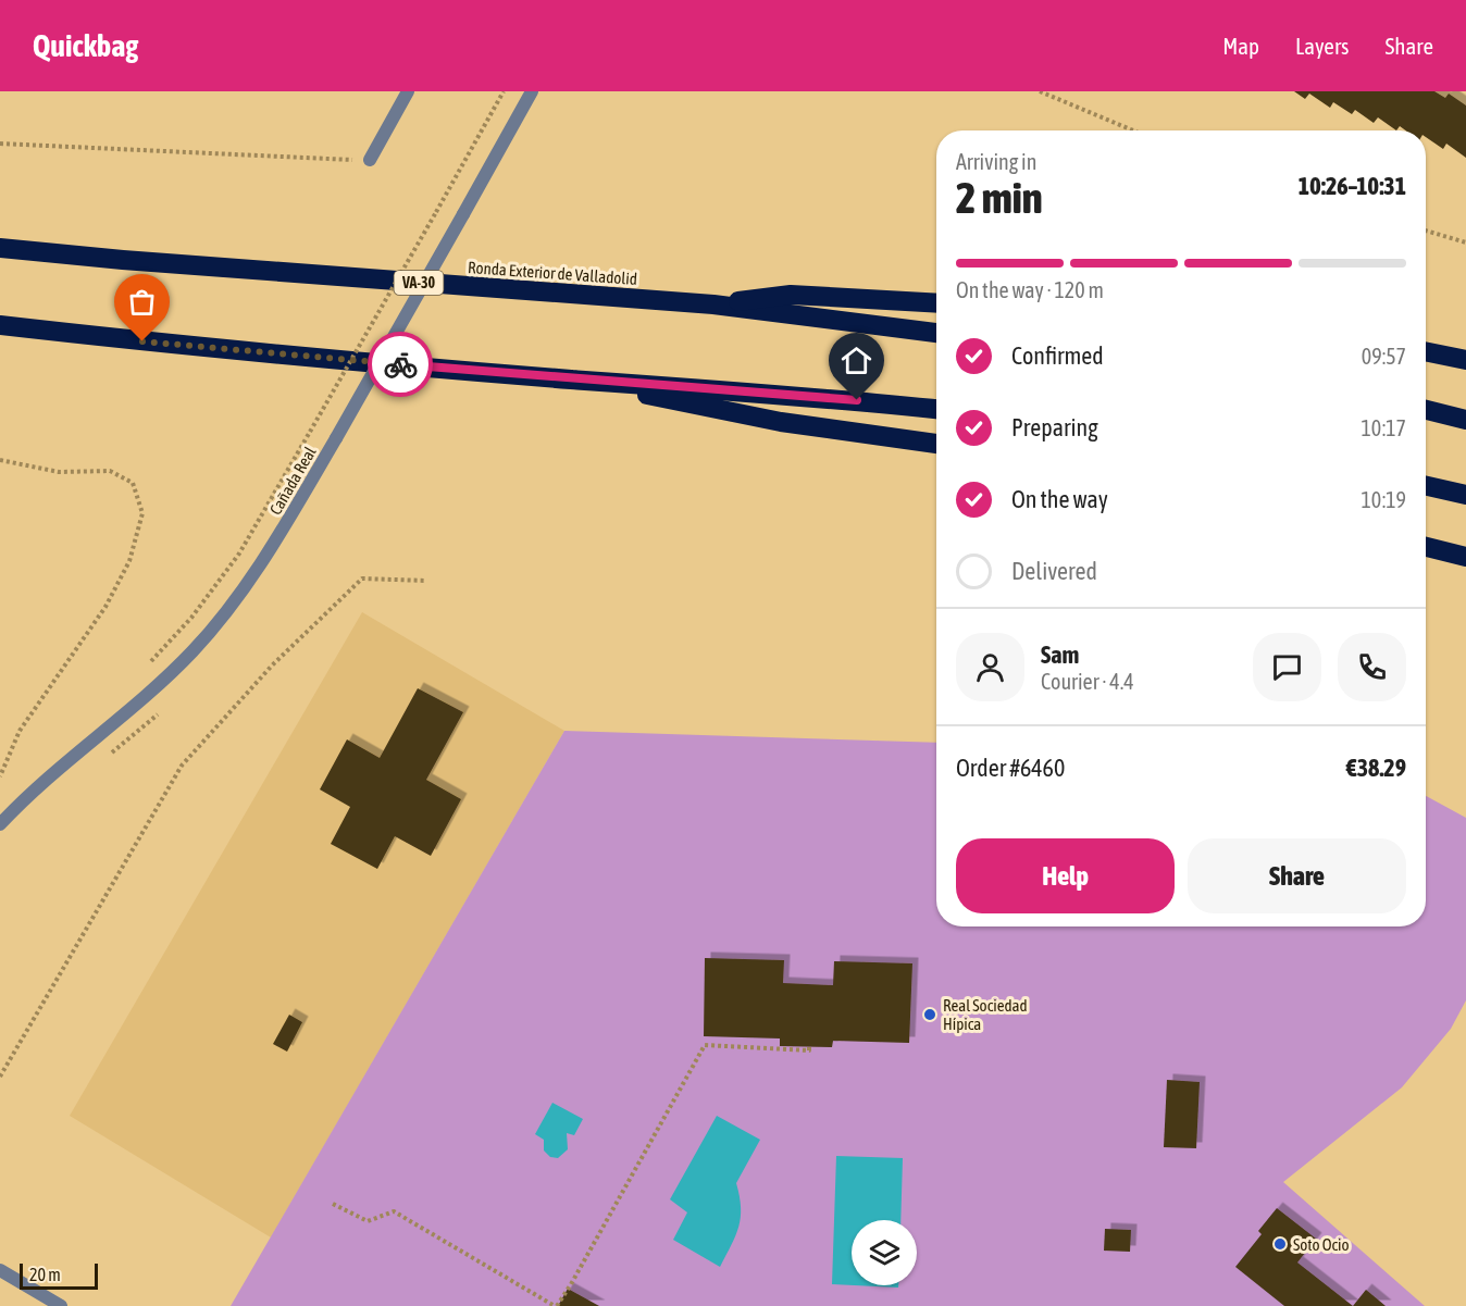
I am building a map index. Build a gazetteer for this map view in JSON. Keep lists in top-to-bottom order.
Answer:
{
  "streets": {
    "highway": ["Ronda Exterior de Valladolid", "VA-30"],
    "street": ["Cañada Real"]
  },
  "places": ["Real Sociedad Hípica", "Soto Ocio"],
  "scale_bar": "20 m",
  "page": {
    "header": "Quickbag",
    "nav": ["Map", "Layers", "Share"],
    "heading": ["2 min", "Arriving in", "10:26–10:31"],
    "panel": [
      "Sam",
      "Courier · 4.4",
      "Order #6460",
      "€38.29"
    ],
    "bar": "On the way · 120 m",
    "list": [
      ["Confirmed", "09:57"],
      ["Preparing", "10:17"],
      ["On the way", "10:19"],
      "Delivered"
    ],
    "buttons": ["Help", "Share"],
    "scale": "20 m"
  }
}
